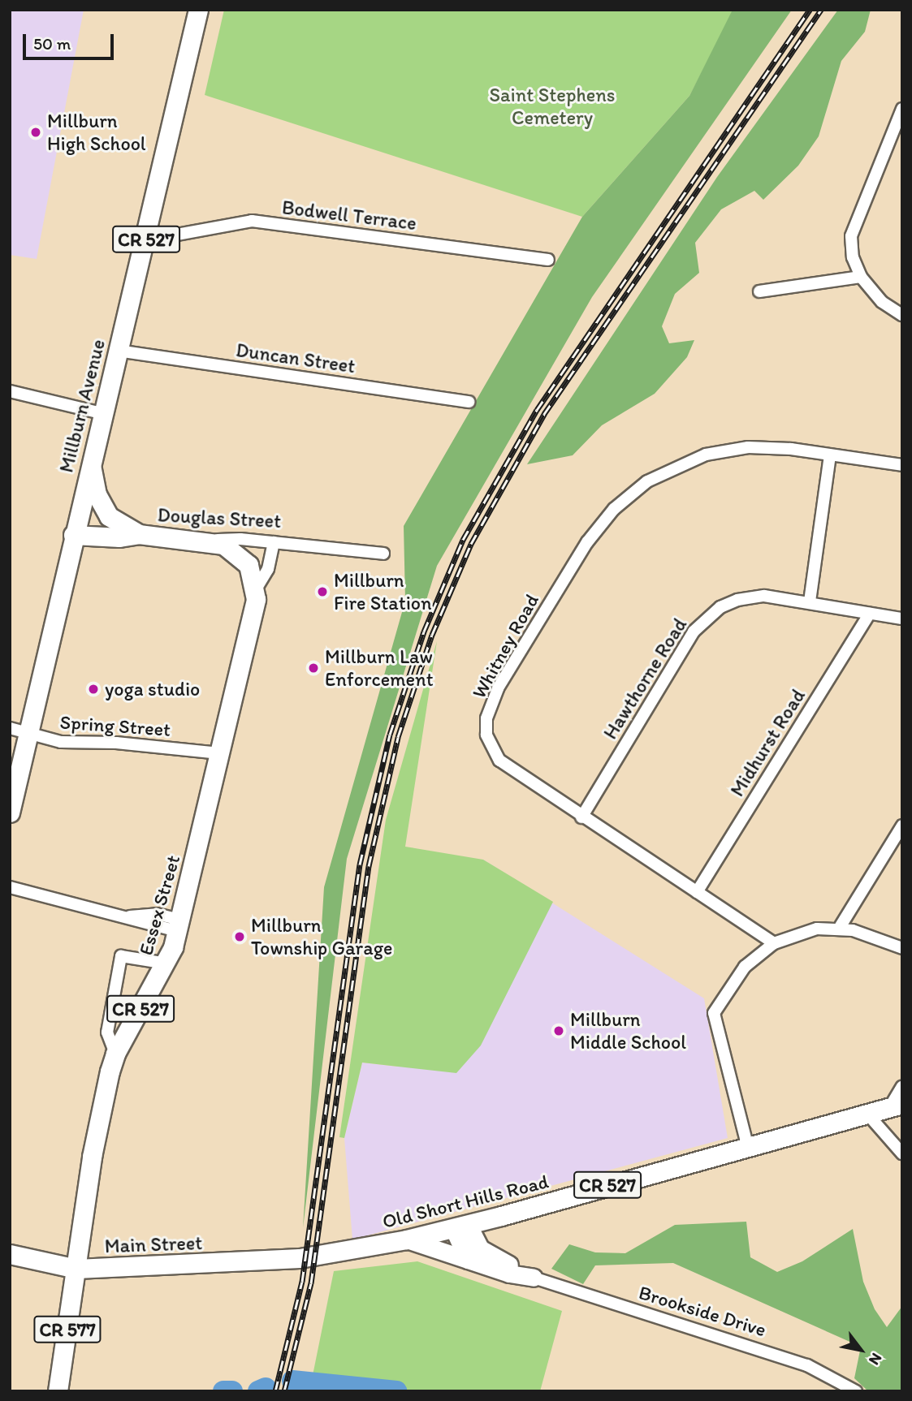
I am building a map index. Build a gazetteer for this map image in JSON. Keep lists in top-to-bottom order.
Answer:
{
  "streets": {
    "main road": [
      "CR 527",
      "Millburn Avenue",
      "Douglas Street",
      "Essex Street",
      "Old Short Hills Road",
      "Main Street",
      "Brookside Drive",
      "CR 577"
    ],
    "street": [
      "Bodwell Terrace",
      "Duncan Street",
      "Whitney Road",
      "Hawthorne Road",
      "Spring Street",
      "Midhurst Road"
    ]
  },
  "crossings": [
    ["Bodwell Terrace", "Millburn Avenue"],
    ["CR 527", "Douglas Street"],
    ["CR 527", "Essex Street"],
    ["Duncan Street", "Millburn Avenue"],
    ["Millburn Avenue", "Douglas Street"],
    ["Millburn Avenue", "Spring Street"],
    ["Douglas Street", "Essex Street"],
    ["Whitney Road", "Hawthorne Road"],
    ["Whitney Road", "Midhurst Road"],
    ["Hawthorne Road", "Midhurst Road"],
    ["Spring Street", "Essex Street"],
    ["Essex Street", "Main Street"],
    ["Old Short Hills Road", "Main Street"],
    ["Old Short Hills Road", "Brookside Drive"]
  ],
  "parks": ["Saint Stephens Cemetery"],
  "places": [
    "Millburn High School",
    "Millburn Fire Station",
    "Millburn Law Enforcement",
    "yoga studio",
    "Millburn Township Garage",
    "Millburn Middle School"
  ],
  "scale_bar": "50 m",
  "north": "bottom right"
}
